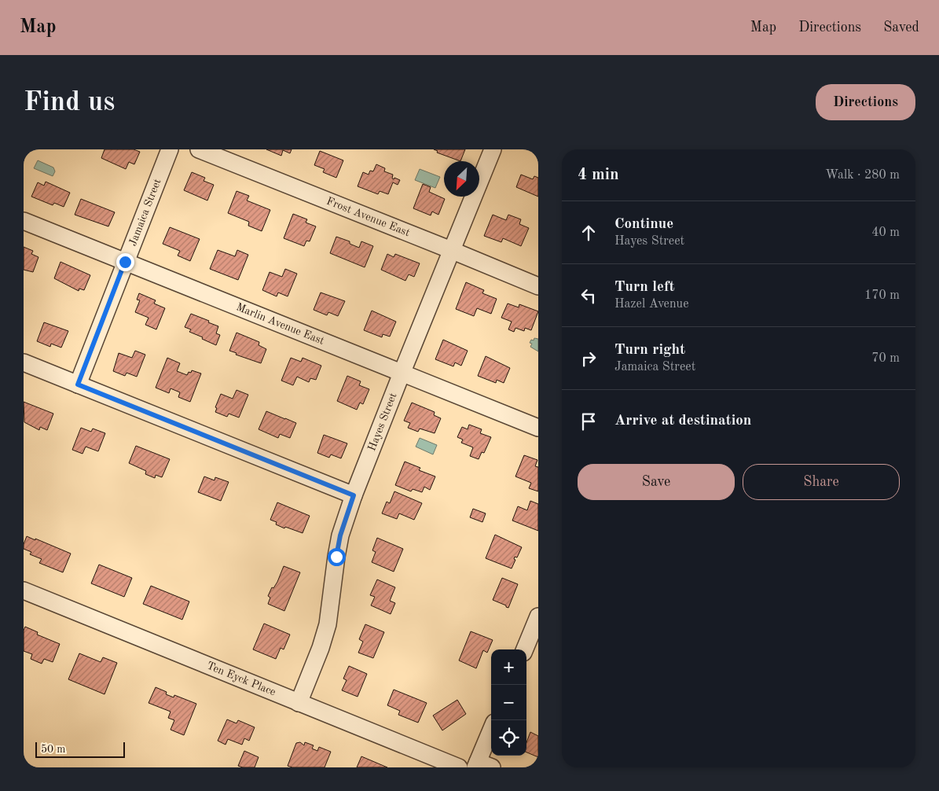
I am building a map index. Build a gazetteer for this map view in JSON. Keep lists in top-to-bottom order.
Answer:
{
  "streets": {
    "street": [
      "Jamaica Street",
      "Frost Avenue East",
      "Marlin Avenue East",
      "Hayes Street",
      "Ten Eyck Place"
    ]
  },
  "crossings": [
    ["Jamaica Street", "Marlin Avenue East"],
    ["Frost Avenue East", "Hayes Street"],
    ["Marlin Avenue East", "Hayes Street"],
    ["Hayes Street", "Ten Eyck Place"]
  ],
  "scale_bar": "50 m",
  "north": "bottom left",
  "page": {
    "header": "Map",
    "nav": ["Map", "Directions", "Saved"],
    "buttons": [
      "Directions",
      ["Save", "Share"]
    ],
    "title": "Find us",
    "heading": ["4 min", "Walk · 280 m"],
    "list": [
      ["Continue", "Hayes Street", "40 m"],
      ["Turn left", "Hazel Avenue", "170 m"],
      ["Turn right", "Jamaica Street", "70 m"],
      "Arrive at destination"
    ],
    "map_buttons": ["+", "−"],
    "scale": "50 m"
  }
}
